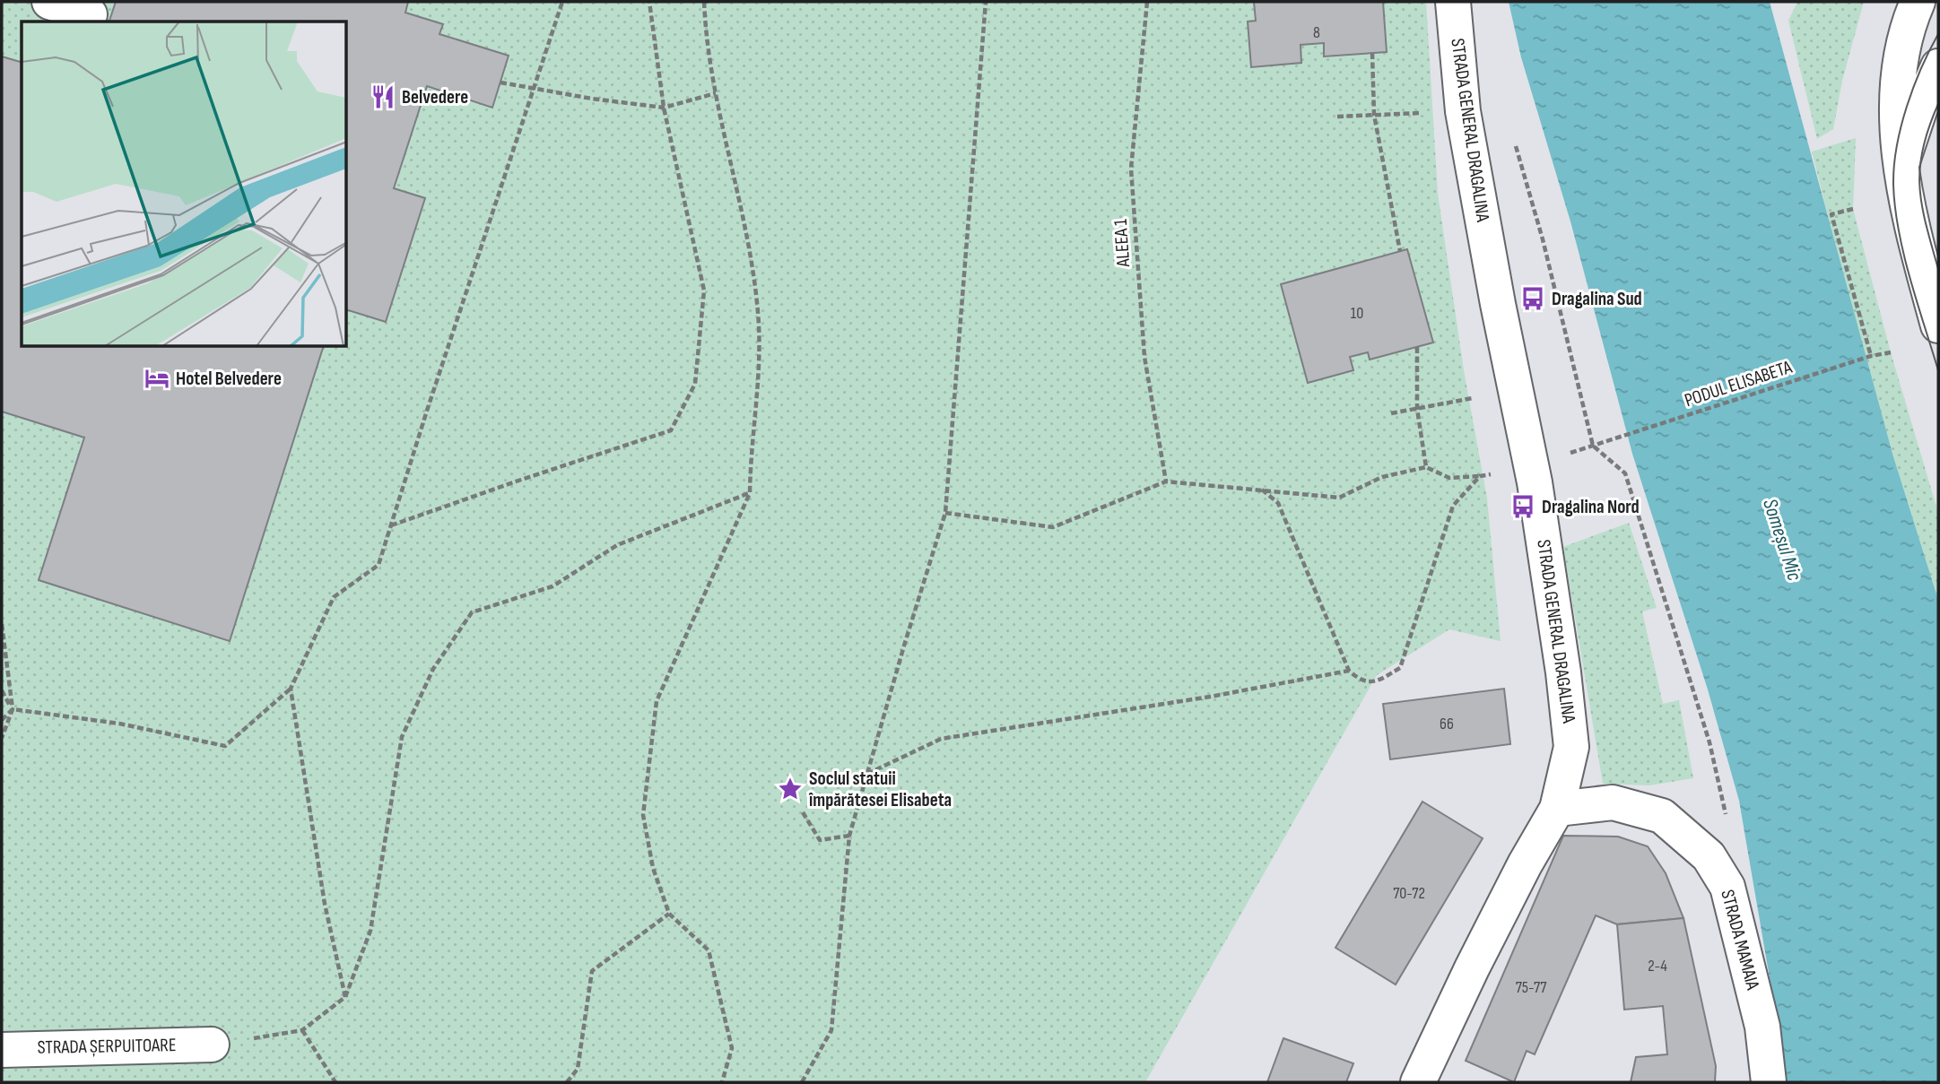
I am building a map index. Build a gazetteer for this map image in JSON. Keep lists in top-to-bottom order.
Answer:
{
  "streets": {
    "street": ["STRADA GENERAL DRAGALINA", "STRADA MAMAIA", "STRADA ȘERPUITOARE"],
    "path": ["ALEEA 1", "PODUL ELISABETA"]
  },
  "crossings": [
    ["STRADA GENERAL DRAGALINA", "STRADA MAMAIA"]
  ],
  "water": ["Someșul Mic"],
  "places": {
    "restaurant": ["Belvedere"],
    "bus stop": ["Dragalina Sud", "Dragalina Nord"],
    "hotel": ["Hotel Belvedere"],
    "place": ["Soclul statuii împărătesei Elisabeta"]
  },
  "house_numbers": [
    "8",
    "10",
    "66",
    "70-72",
    "2-4",
    "75-77"
  ]
}
